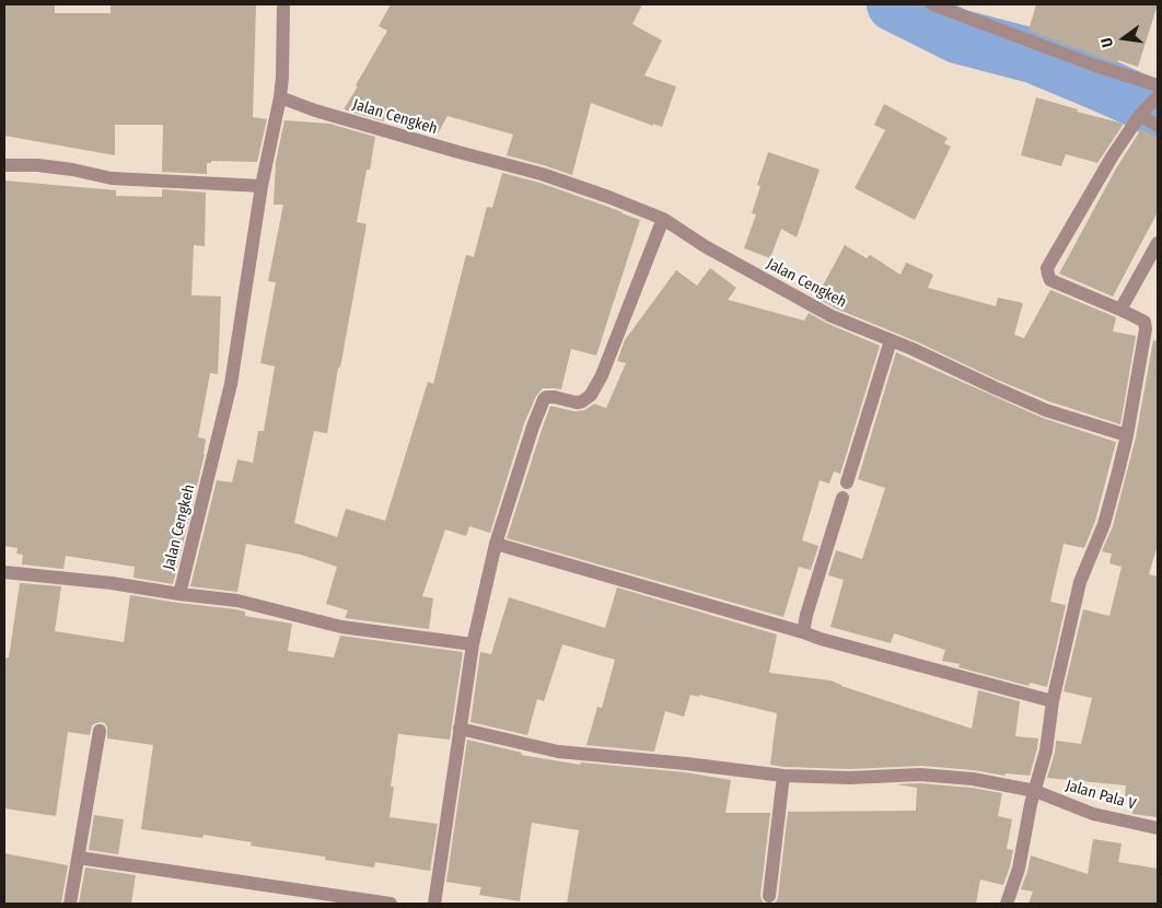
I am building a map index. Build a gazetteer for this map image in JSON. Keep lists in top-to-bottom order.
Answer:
{
  "streets": {
    "street": ["Jalan Cengkeh", "Jalan Pala V"]
  },
  "north": "left"
}
